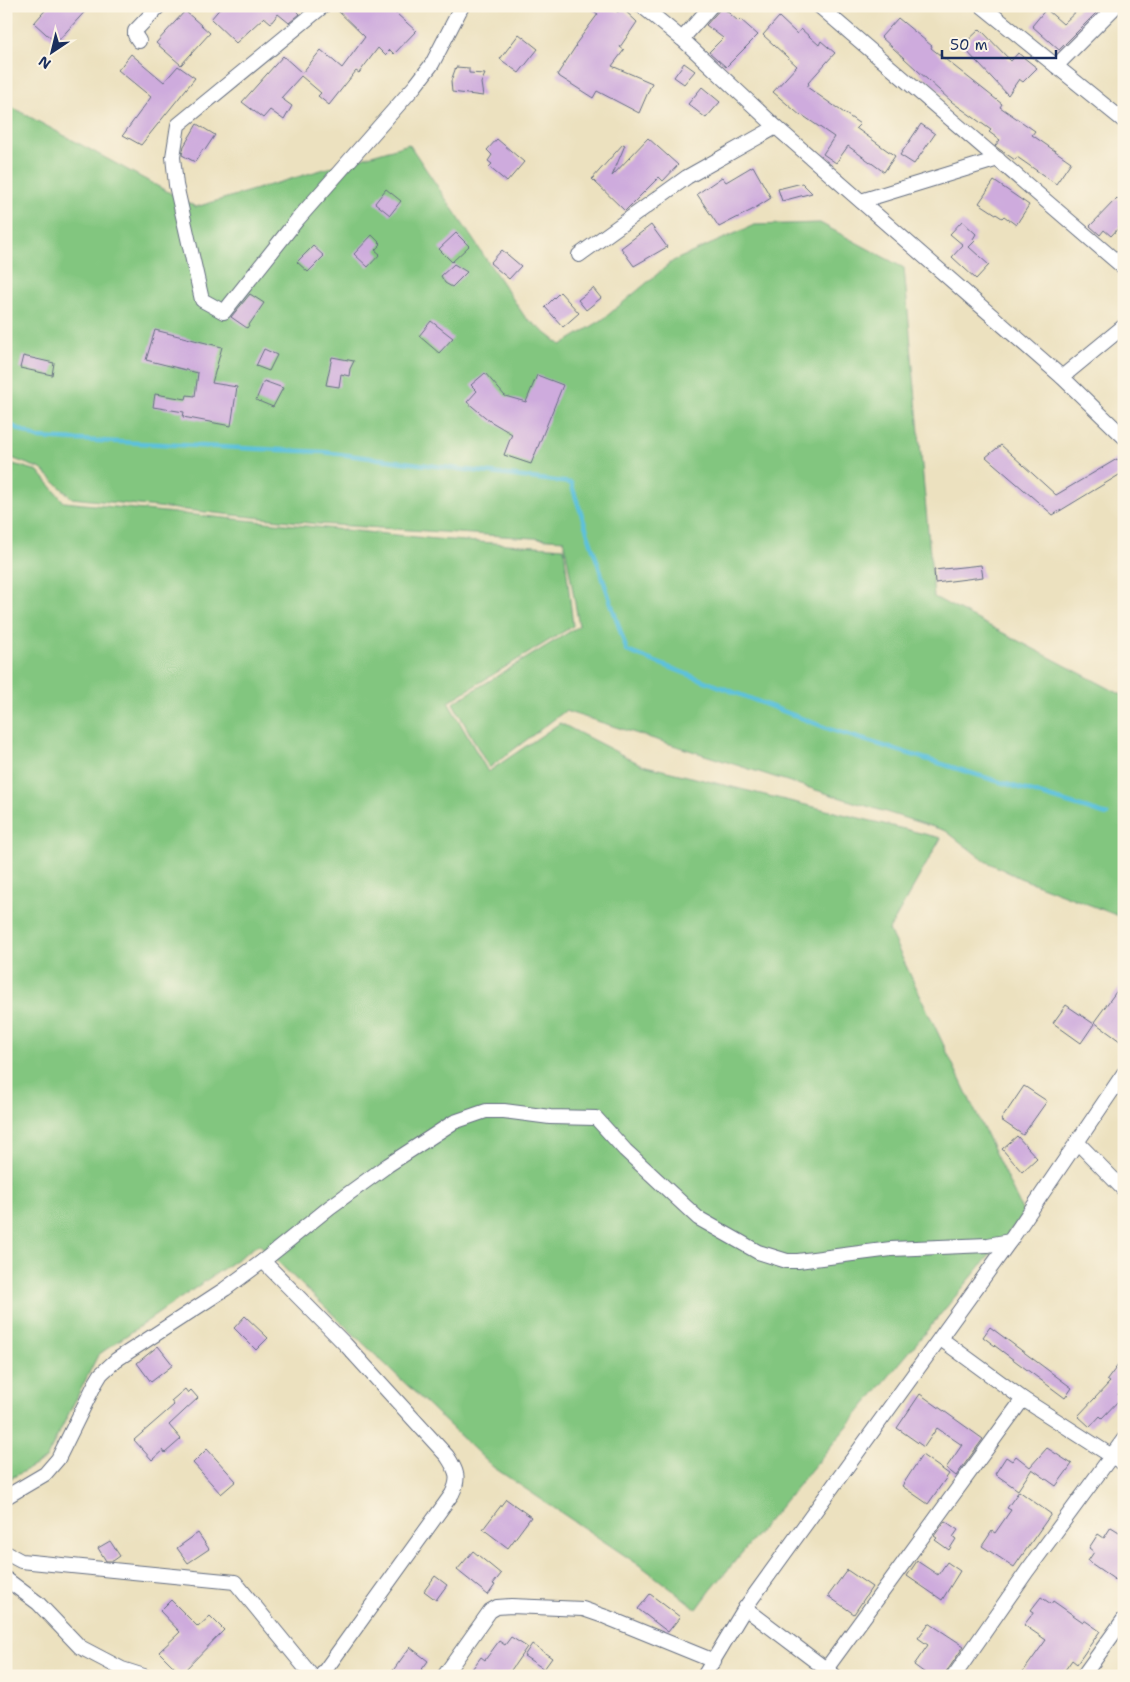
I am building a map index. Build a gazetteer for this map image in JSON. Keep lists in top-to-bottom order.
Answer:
{
  "scale_bar": "50 m",
  "north": "bottom left"
}
